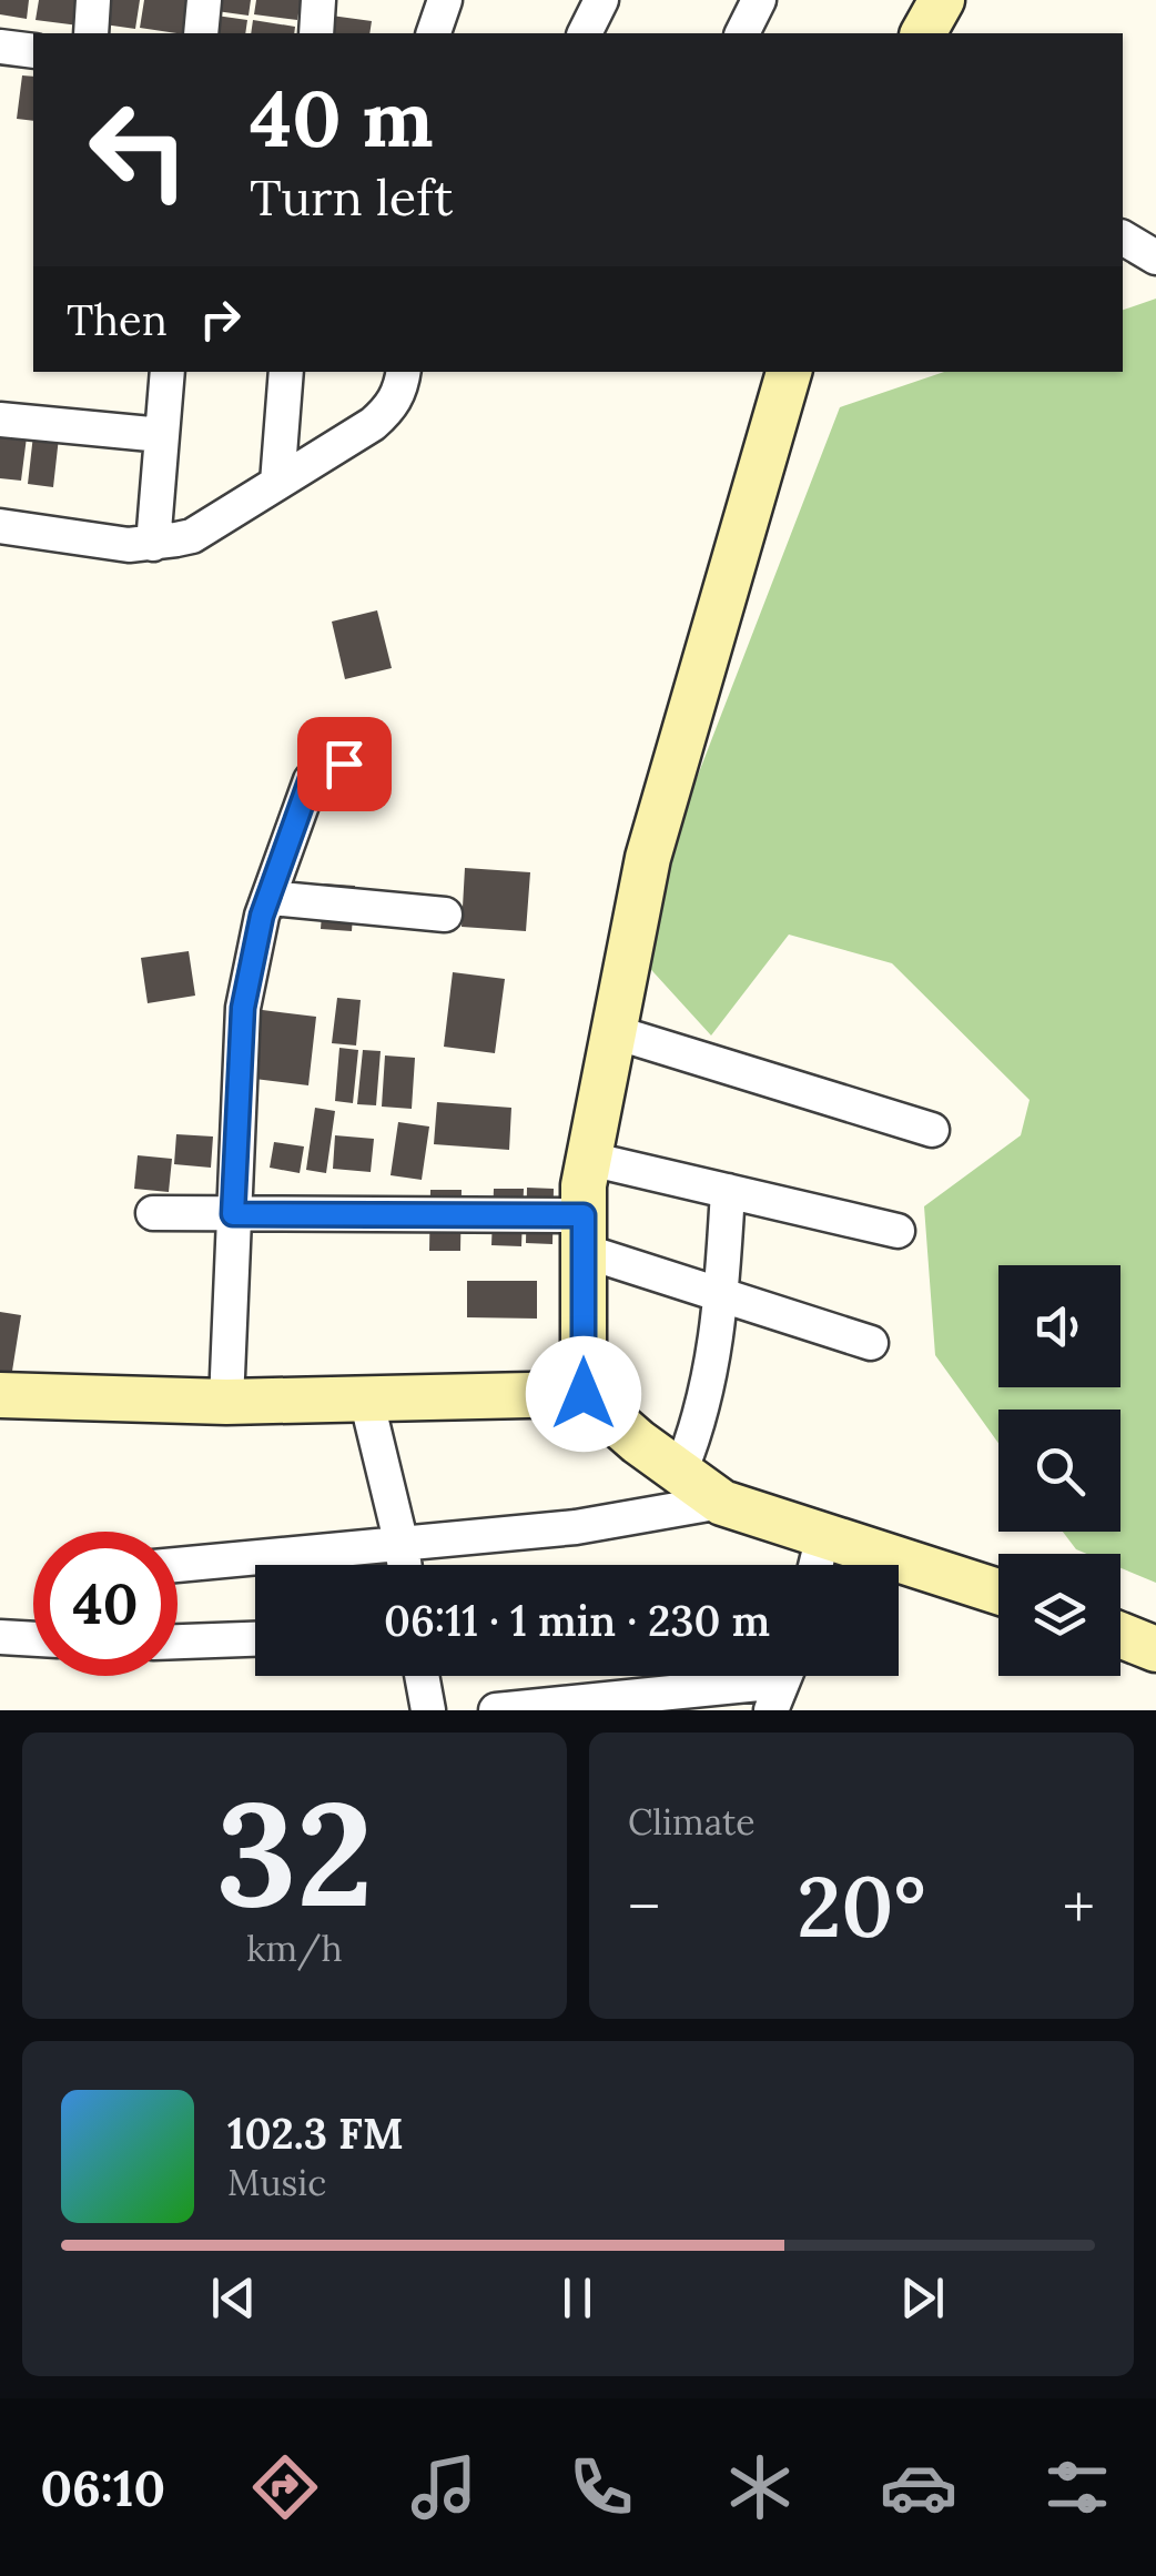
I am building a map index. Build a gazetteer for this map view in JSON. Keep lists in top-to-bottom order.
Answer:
{
  "page": {
    "turn": ["40 m", "Turn left"],
    "then": "Then",
    "limit": "40",
    "trip": "06:11 · 1 min · 230 m",
    "tile": [
      ["32", "km/h"],
      "Climate"
    ],
    "heat": ["−", "20°", "+"],
    "song": ["102.3 FM", "Music"],
    "tabs": "06:10"
  }
}
